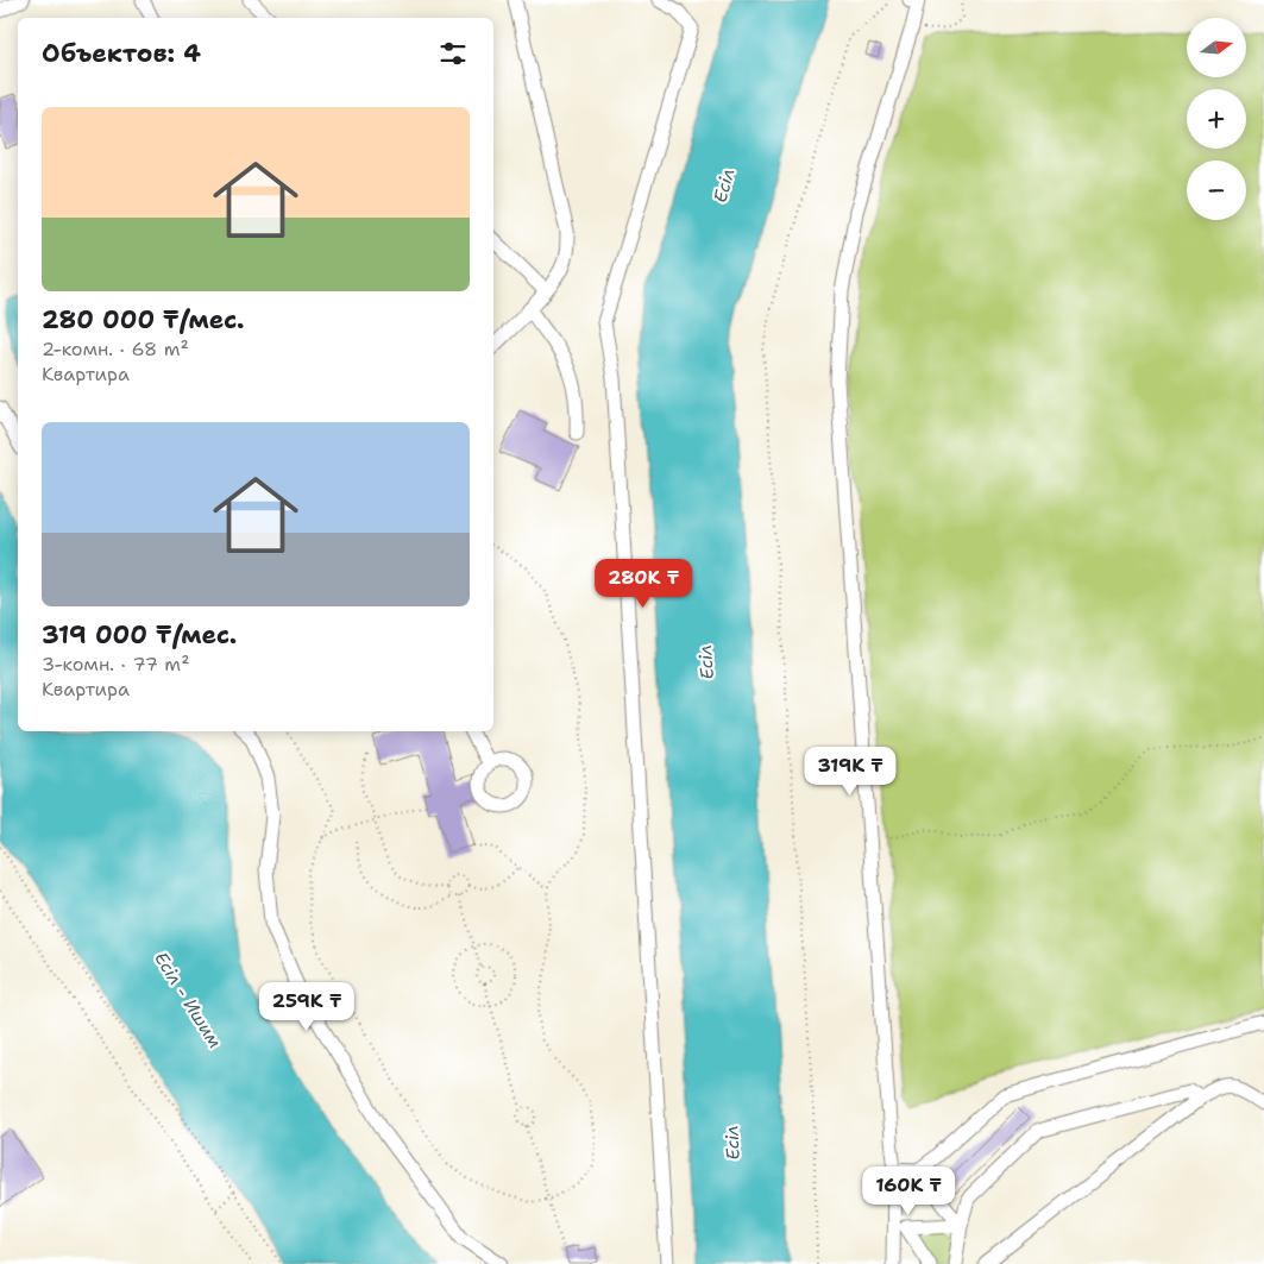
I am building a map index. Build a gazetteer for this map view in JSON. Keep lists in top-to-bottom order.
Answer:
{
  "water": ["Есіл", "Есіл - Ишим"],
  "north": "right",
  "page": {
    "map_buttons": ["+", "−"],
    "heading": "Объектов: 4",
    "list": [
      {
        "name": "280 000 ₸/мес.",
        "note": "2-комн. · 68 m² · Квартира"
      },
      {
        "name": "319 000 ₸/мес.",
        "note": "3-комн. · 77 m² · Квартира"
      }
    ],
    "price": [
      "280K ₸",
      "319K ₸",
      "259K ₸",
      "160K ₸"
    ]
  }
}
